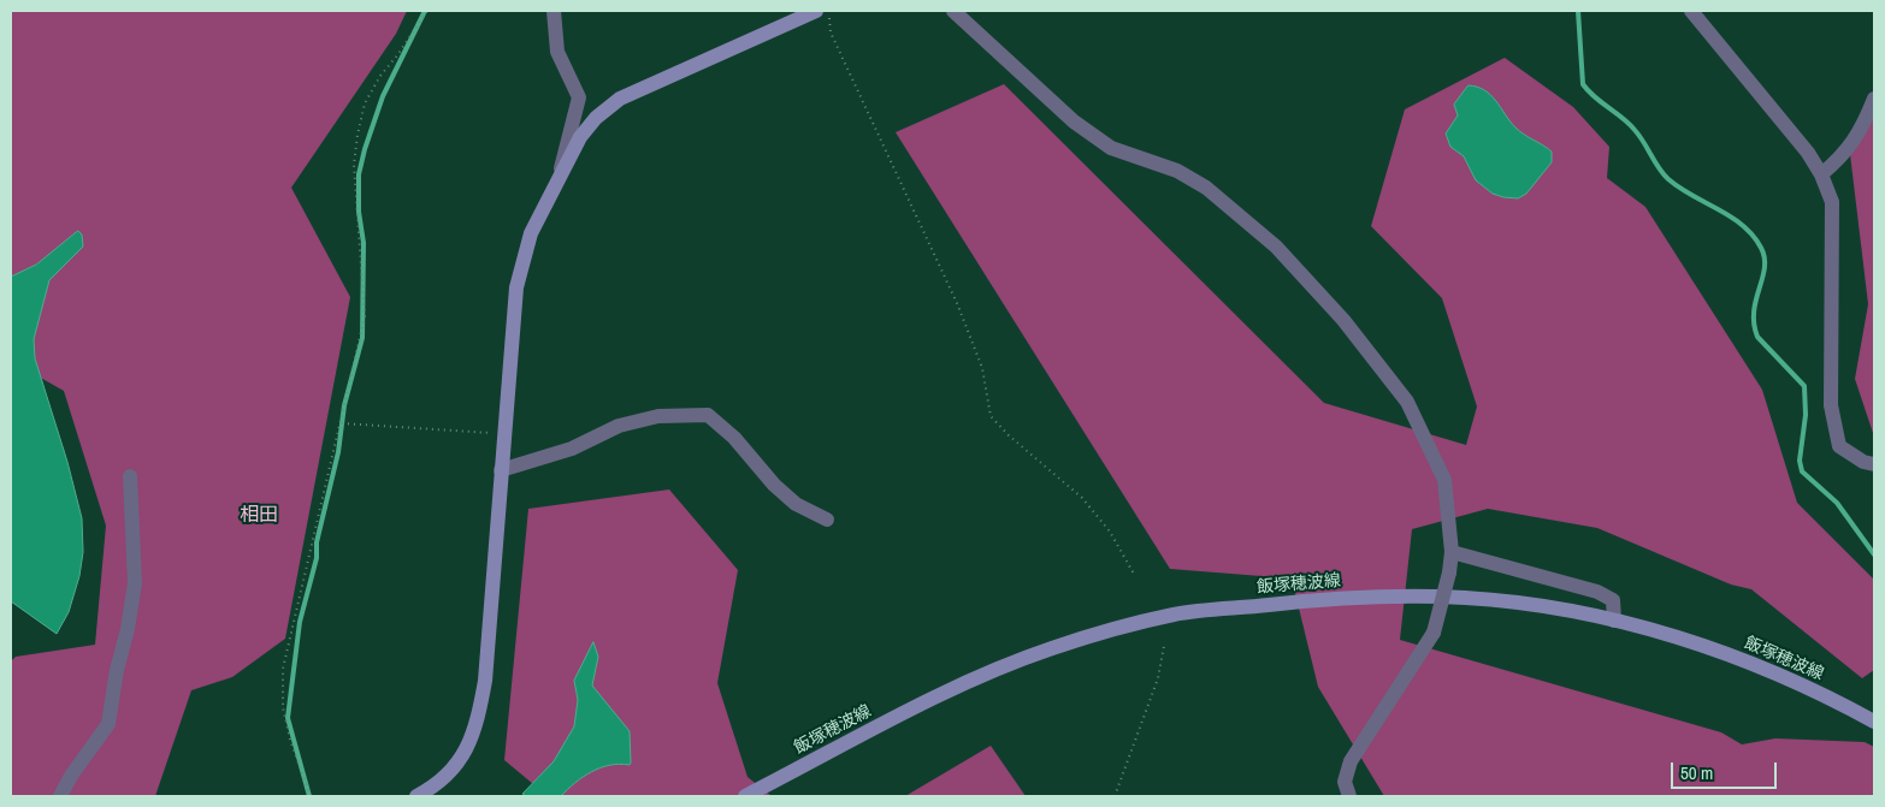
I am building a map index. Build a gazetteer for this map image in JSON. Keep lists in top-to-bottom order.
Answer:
{
  "streets": {
    "main road": ["飯塚穂波線"]
  },
  "districts": ["相田"],
  "scale_bar": "50 m"
}
